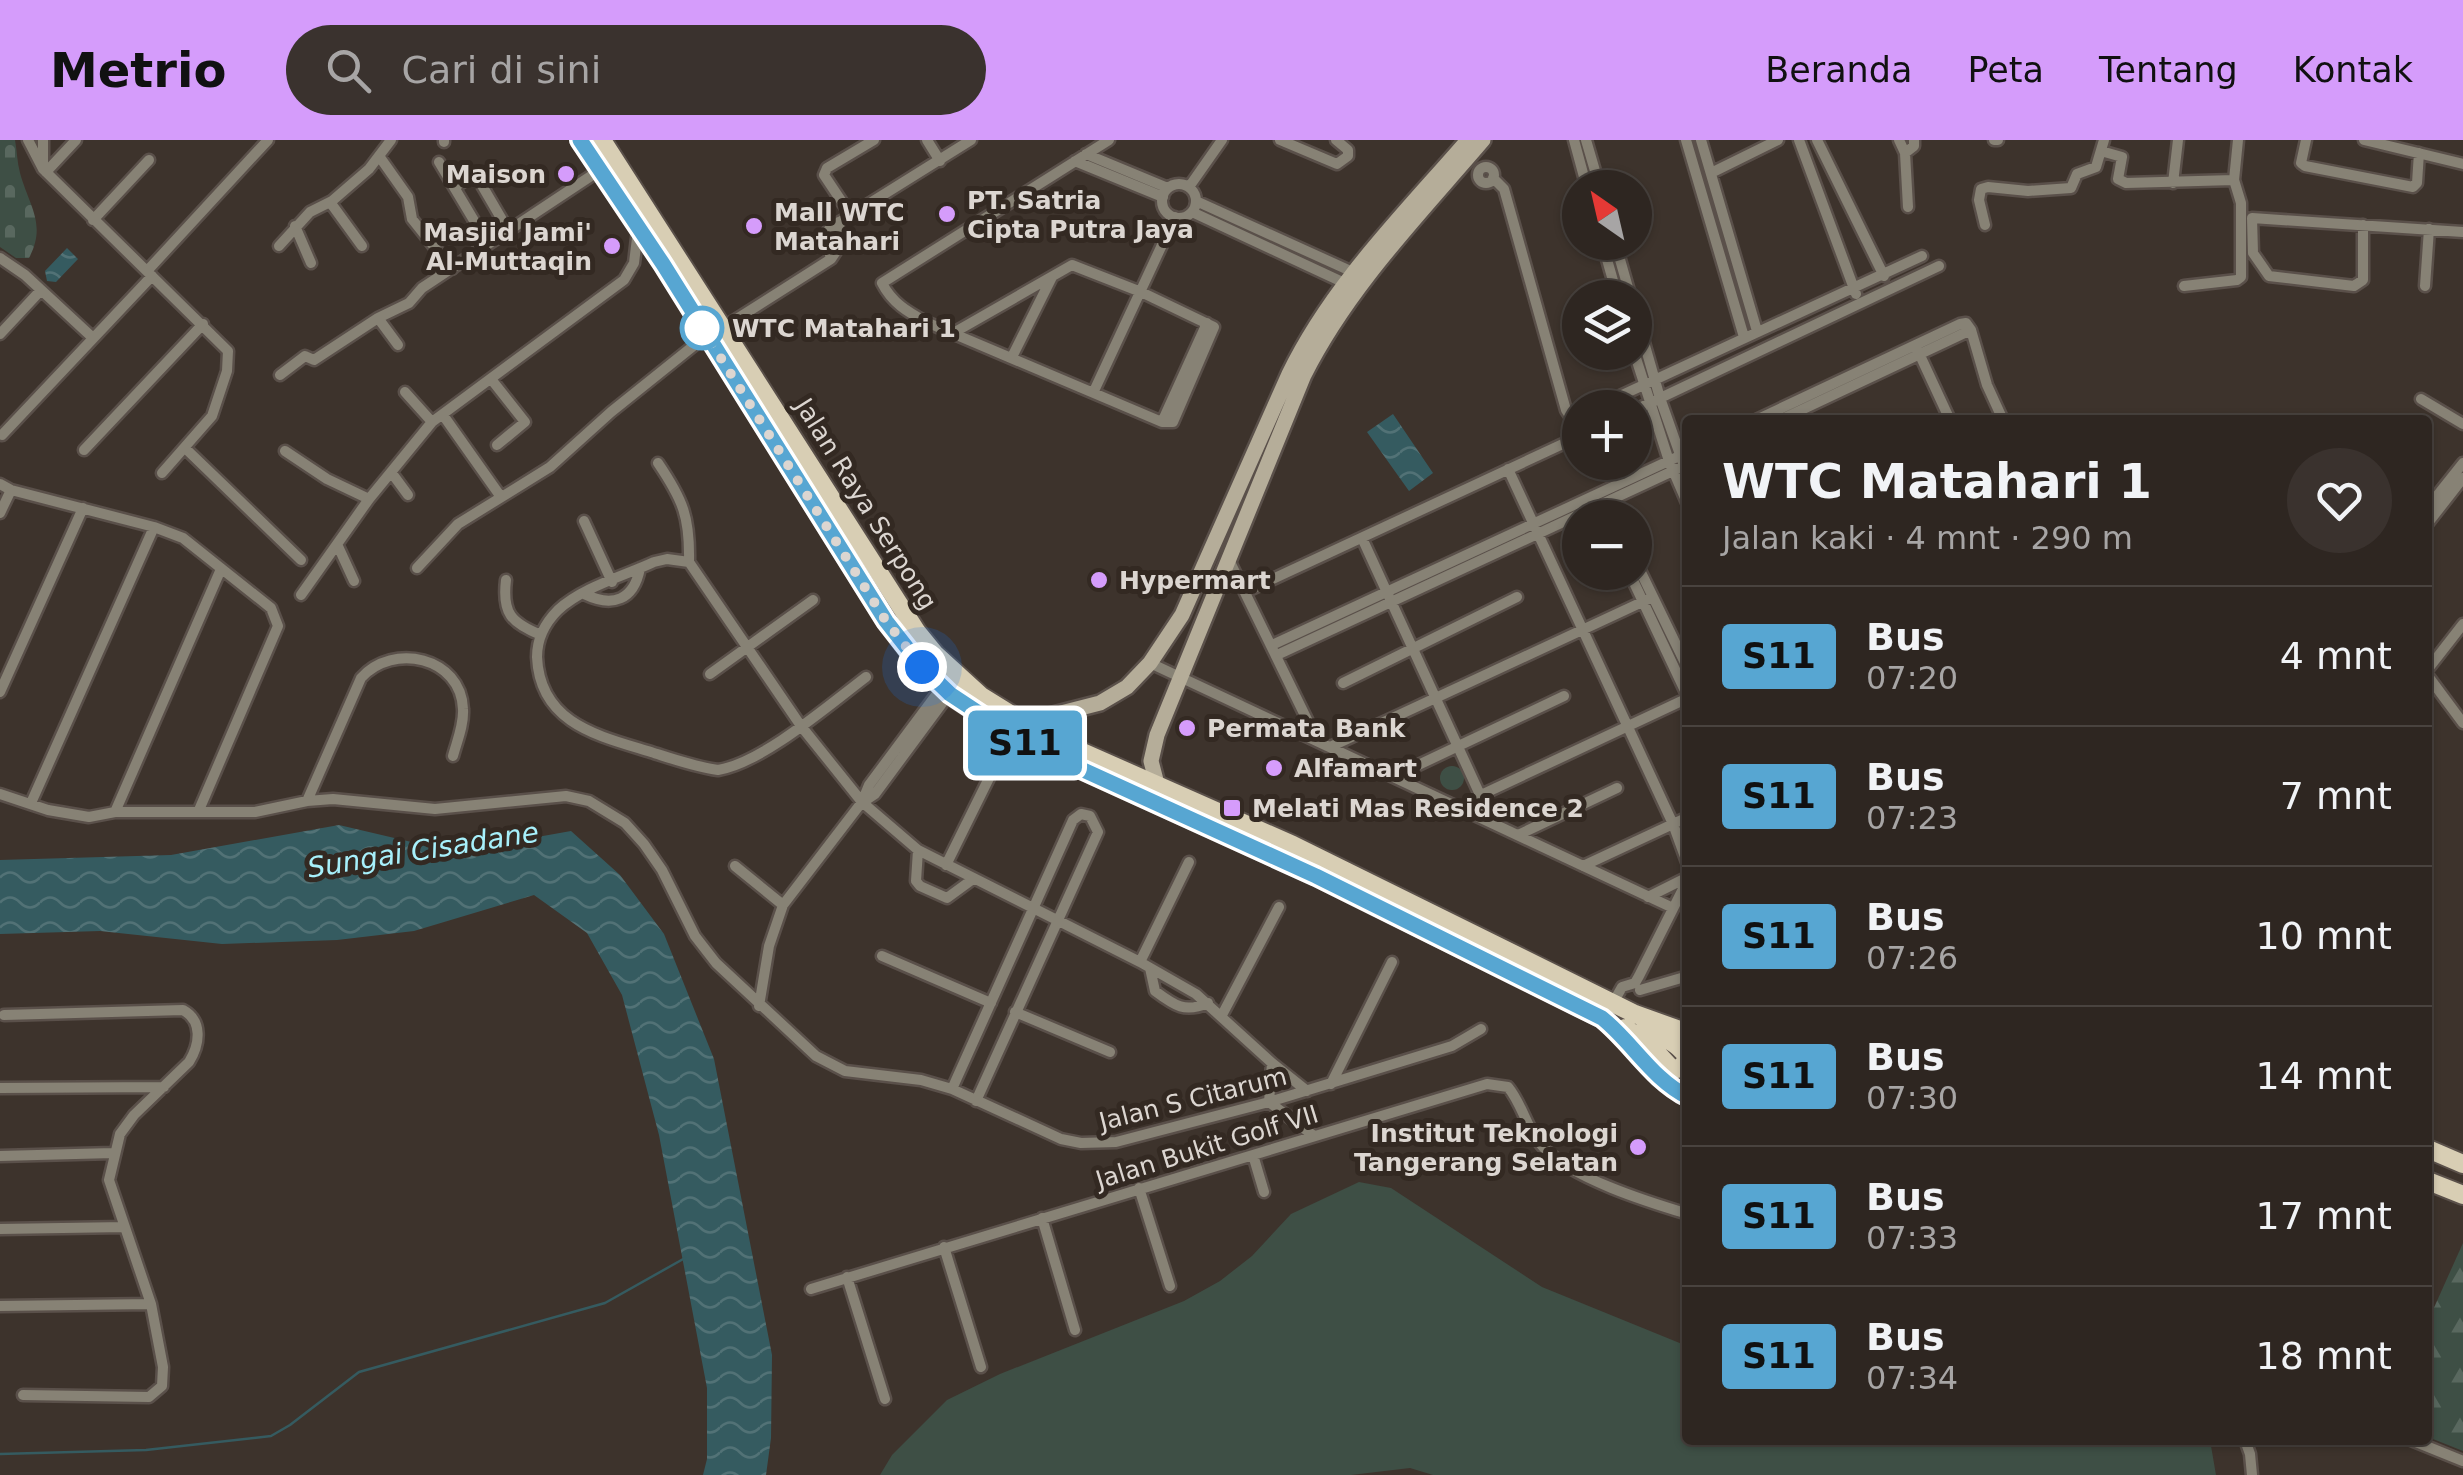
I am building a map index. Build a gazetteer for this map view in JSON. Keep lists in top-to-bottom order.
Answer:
{
  "streets": {
    "main road": ["Jalan Raya Serpong"],
    "street": ["Jalan S Citarum", "Jalan Bukit Golf VII"]
  },
  "water": ["Sungai Cisadane"],
  "places": {
    "other": [
      "Maison",
      "PT. Satria Cipta Putra Jaya",
      "Mall WTC Matahari",
      "Masjid Jami' Al-Muttaqin",
      "WTC Matahari 1",
      "Hypermart",
      "Permata Bank",
      "Alfamart",
      "Institut Teknologi Tangerang Selatan"
    ],
    "transit": ["Melati Mas Residence 2"]
  },
  "lines": ["bus line S11"],
  "north": "top left",
  "page": {
    "header": "Metrio",
    "search": "Cari di sini",
    "nav": [
      "Beranda",
      "Peta",
      "Tentang",
      "Kontak"
    ],
    "on_map": "S11",
    "map_buttons": ["+", "−"],
    "heading": ["WTC Matahari 1", "Jalan kaki · 4 mnt · 290 m"],
    "list": [
      {
        "mark": "S11",
        "name": "Bus",
        "note": "07:20",
        "value": "4 mnt"
      },
      {
        "mark": "S11",
        "name": "Bus",
        "note": "07:23",
        "value": "7 mnt"
      },
      {
        "mark": "S11",
        "name": "Bus",
        "note": "07:26",
        "value": "10 mnt"
      },
      {
        "mark": "S11",
        "name": "Bus",
        "note": "07:30",
        "value": "14 mnt"
      },
      {
        "mark": "S11",
        "name": "Bus",
        "note": "07:33",
        "value": "17 mnt"
      },
      {
        "mark": "S11",
        "name": "Bus",
        "note": "07:34",
        "value": "18 mnt"
      }
    ]
  }
}
